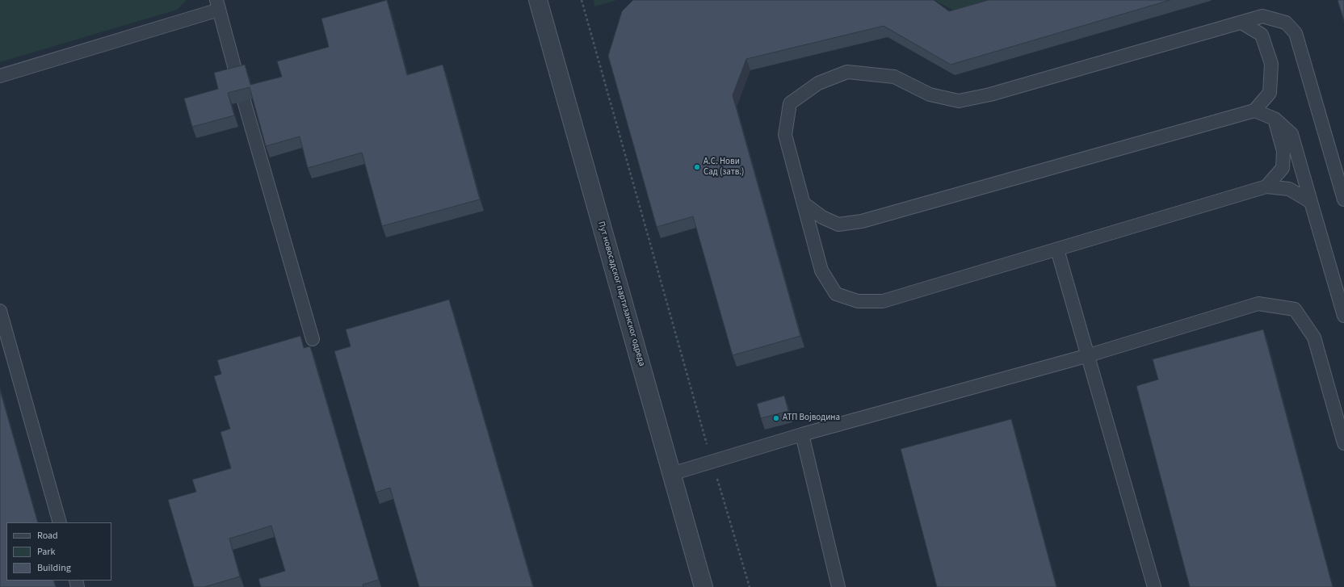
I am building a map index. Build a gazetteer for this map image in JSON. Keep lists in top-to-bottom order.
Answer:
{
  "streets": {
    "street": ["Пут новосадског партизанског одреда"]
  },
  "places": ["А.С. Нови Сад (затв.)", "АТП Војводина"],
  "legend": ["Road", "Park", "Building"]
}
